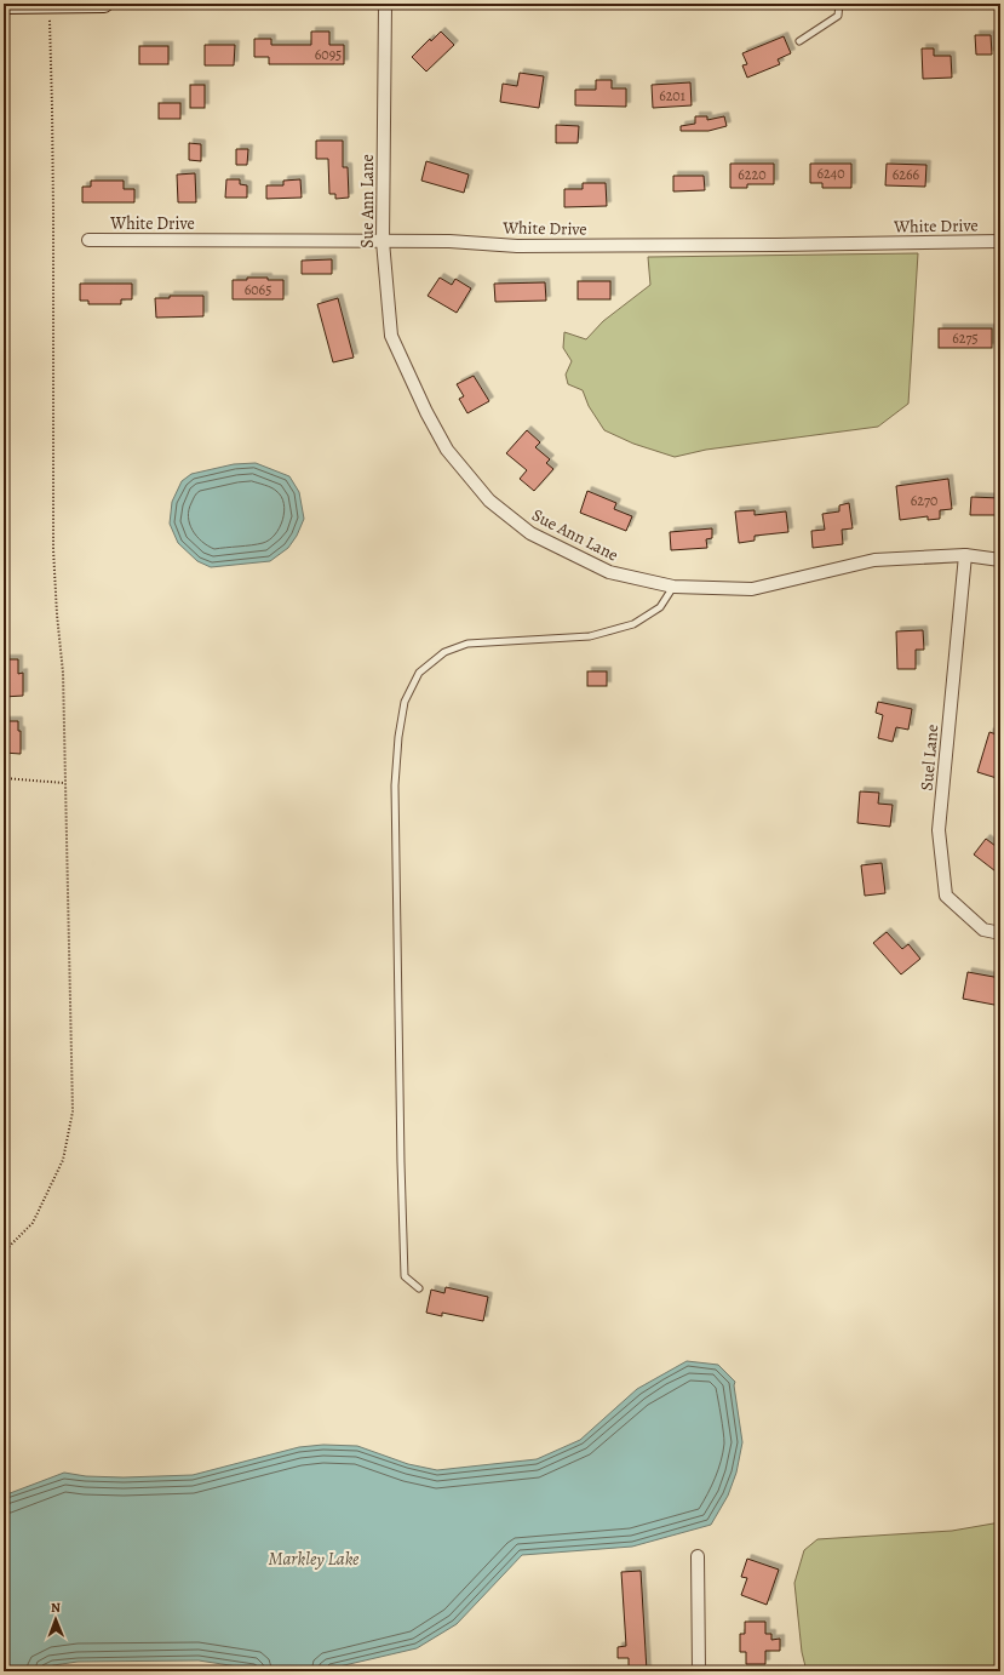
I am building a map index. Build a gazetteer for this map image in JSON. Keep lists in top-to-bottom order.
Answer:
{
  "streets": {
    "street": ["Sue Ann Lane", "White Drive", "Suel Lane"]
  },
  "crossings": [
    ["Sue Ann Lane", "White Drive"],
    ["Sue Ann Lane", "Suel Lane"]
  ],
  "water": ["Markley Lake"],
  "house_numbers": [
    "6095",
    "6201",
    "6240",
    "6220",
    "6266",
    "6065",
    "6275",
    "6270"
  ],
  "north": "top"
}
